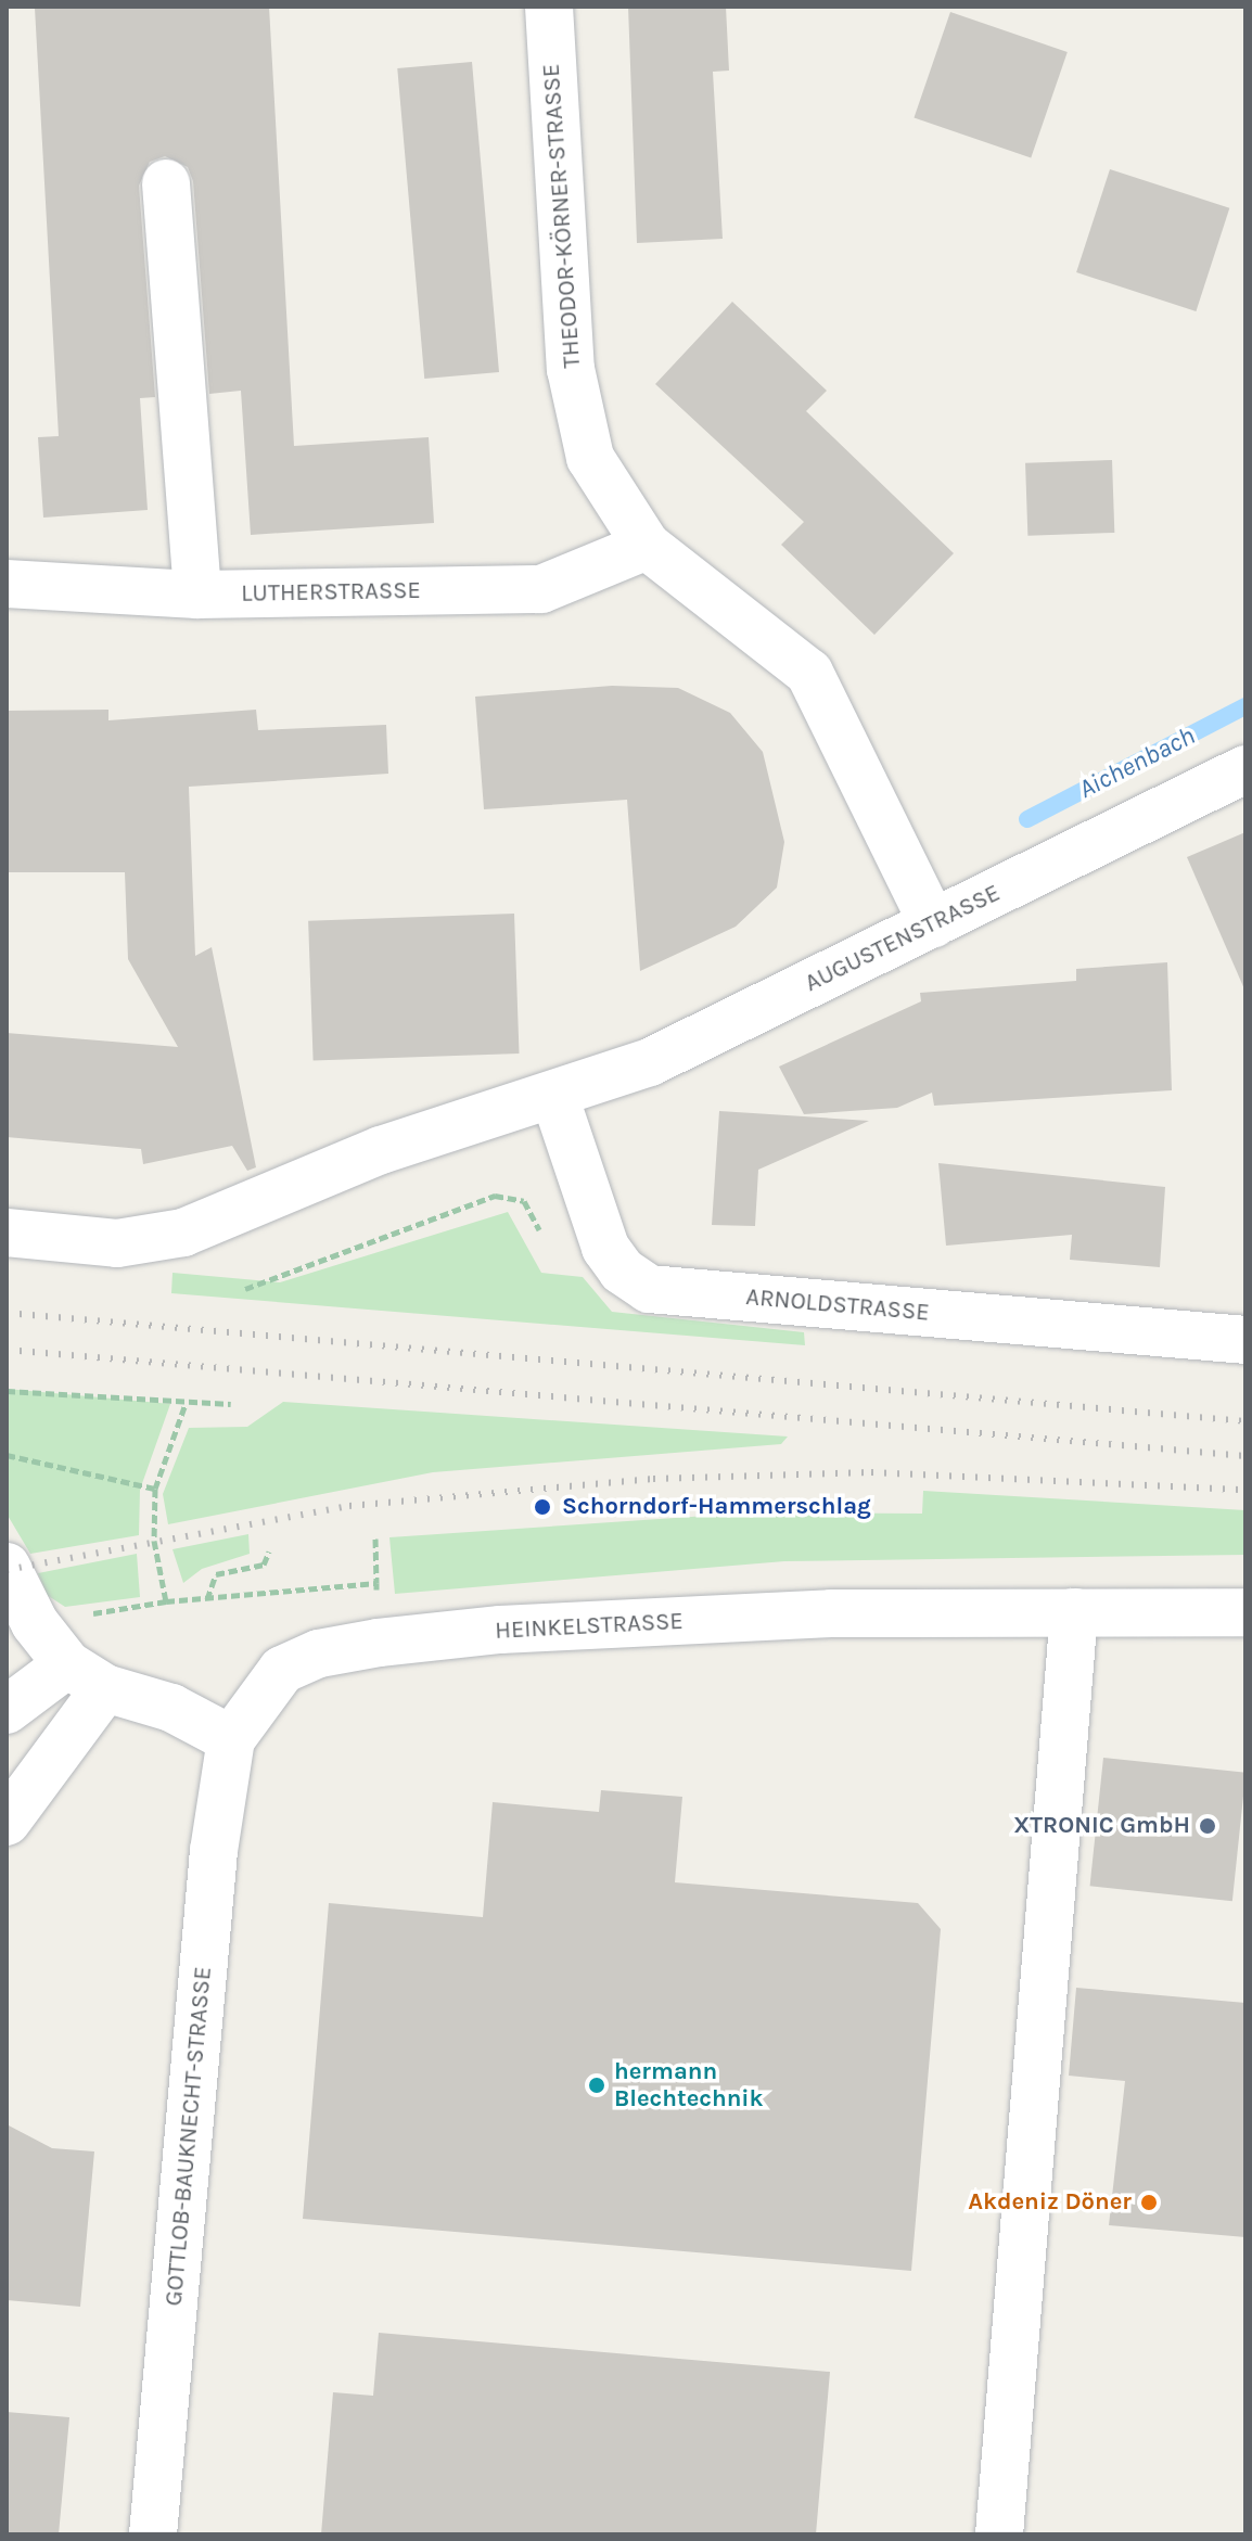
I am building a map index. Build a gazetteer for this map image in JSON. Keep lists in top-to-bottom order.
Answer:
{
  "streets": {
    "street": [
      "THEODOR-KÖRNER-STRASSE",
      "LUTHERSTRASSE",
      "AUGUSTENSTRASSE",
      "ARNOLDSTRASSE",
      "HEINKELSTRASSE",
      "GOTTLOB-BAUKNECHT-STRASSE"
    ]
  },
  "crossings": [
    ["THEODOR-KÖRNER-STRASSE", "LUTHERSTRASSE"],
    ["THEODOR-KÖRNER-STRASSE", "AUGUSTENSTRASSE"],
    ["AUGUSTENSTRASSE", "ARNOLDSTRASSE"],
    ["HEINKELSTRASSE", "GOTTLOB-BAUKNECHT-STRASSE"]
  ],
  "water": ["Aichenbach"],
  "places": [
    "Schorndorf-Hammerschlag",
    "XTRONIC GmbH",
    "hermann Blechtechnik",
    "Akdeniz Döner"
  ]
}
